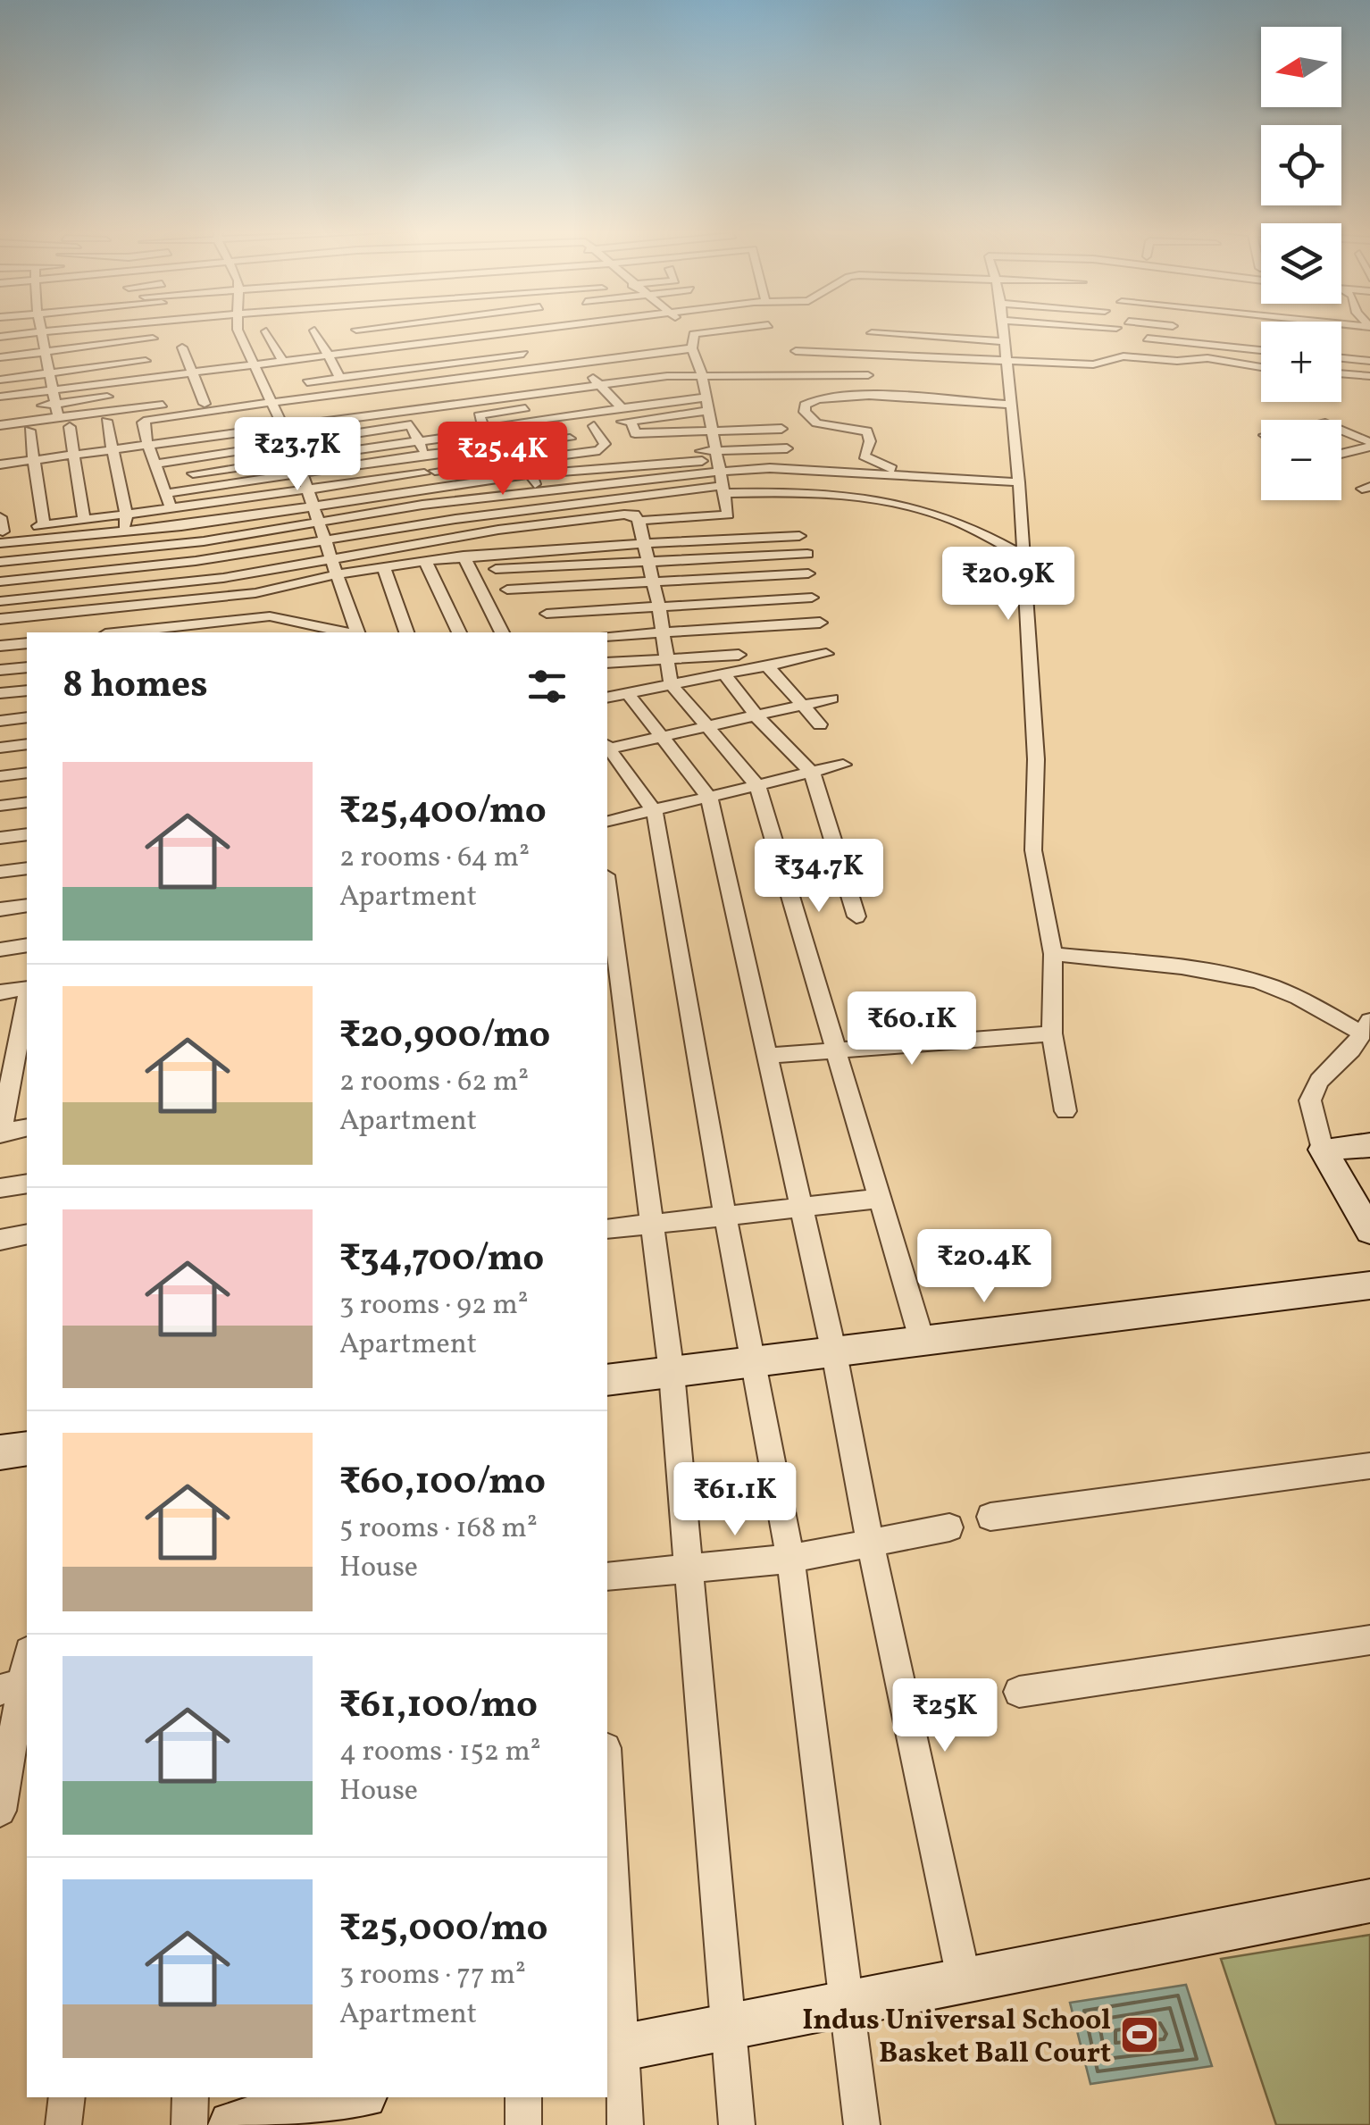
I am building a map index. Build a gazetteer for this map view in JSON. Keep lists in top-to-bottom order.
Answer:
{
  "places": {
    "sports": ["Indus Universal School Basket Ball Court"]
  },
  "north": "left",
  "page": {
    "map_buttons": ["+", "−"],
    "price": [
      "₹23.7K",
      "₹25.4K",
      "₹20.9K",
      "₹34.7K",
      "₹60.1K",
      "₹20.4K",
      "₹61.1K",
      "₹25K"
    ],
    "heading": "8 homes",
    "list": [
      {
        "name": "₹25,400/mo",
        "note": "2 rooms · 64 m² · Apartment"
      },
      {
        "name": "₹20,900/mo",
        "note": "2 rooms · 62 m² · Apartment"
      },
      {
        "name": "₹34,700/mo",
        "note": "3 rooms · 92 m² · Apartment"
      },
      {
        "name": "₹60,100/mo",
        "note": "5 rooms · 168 m² · House"
      },
      {
        "name": "₹61,100/mo",
        "note": "4 rooms · 152 m² · House"
      },
      {
        "name": "₹25,000/mo",
        "note": "3 rooms · 77 m² · Apartment"
      }
    ]
  }
}
